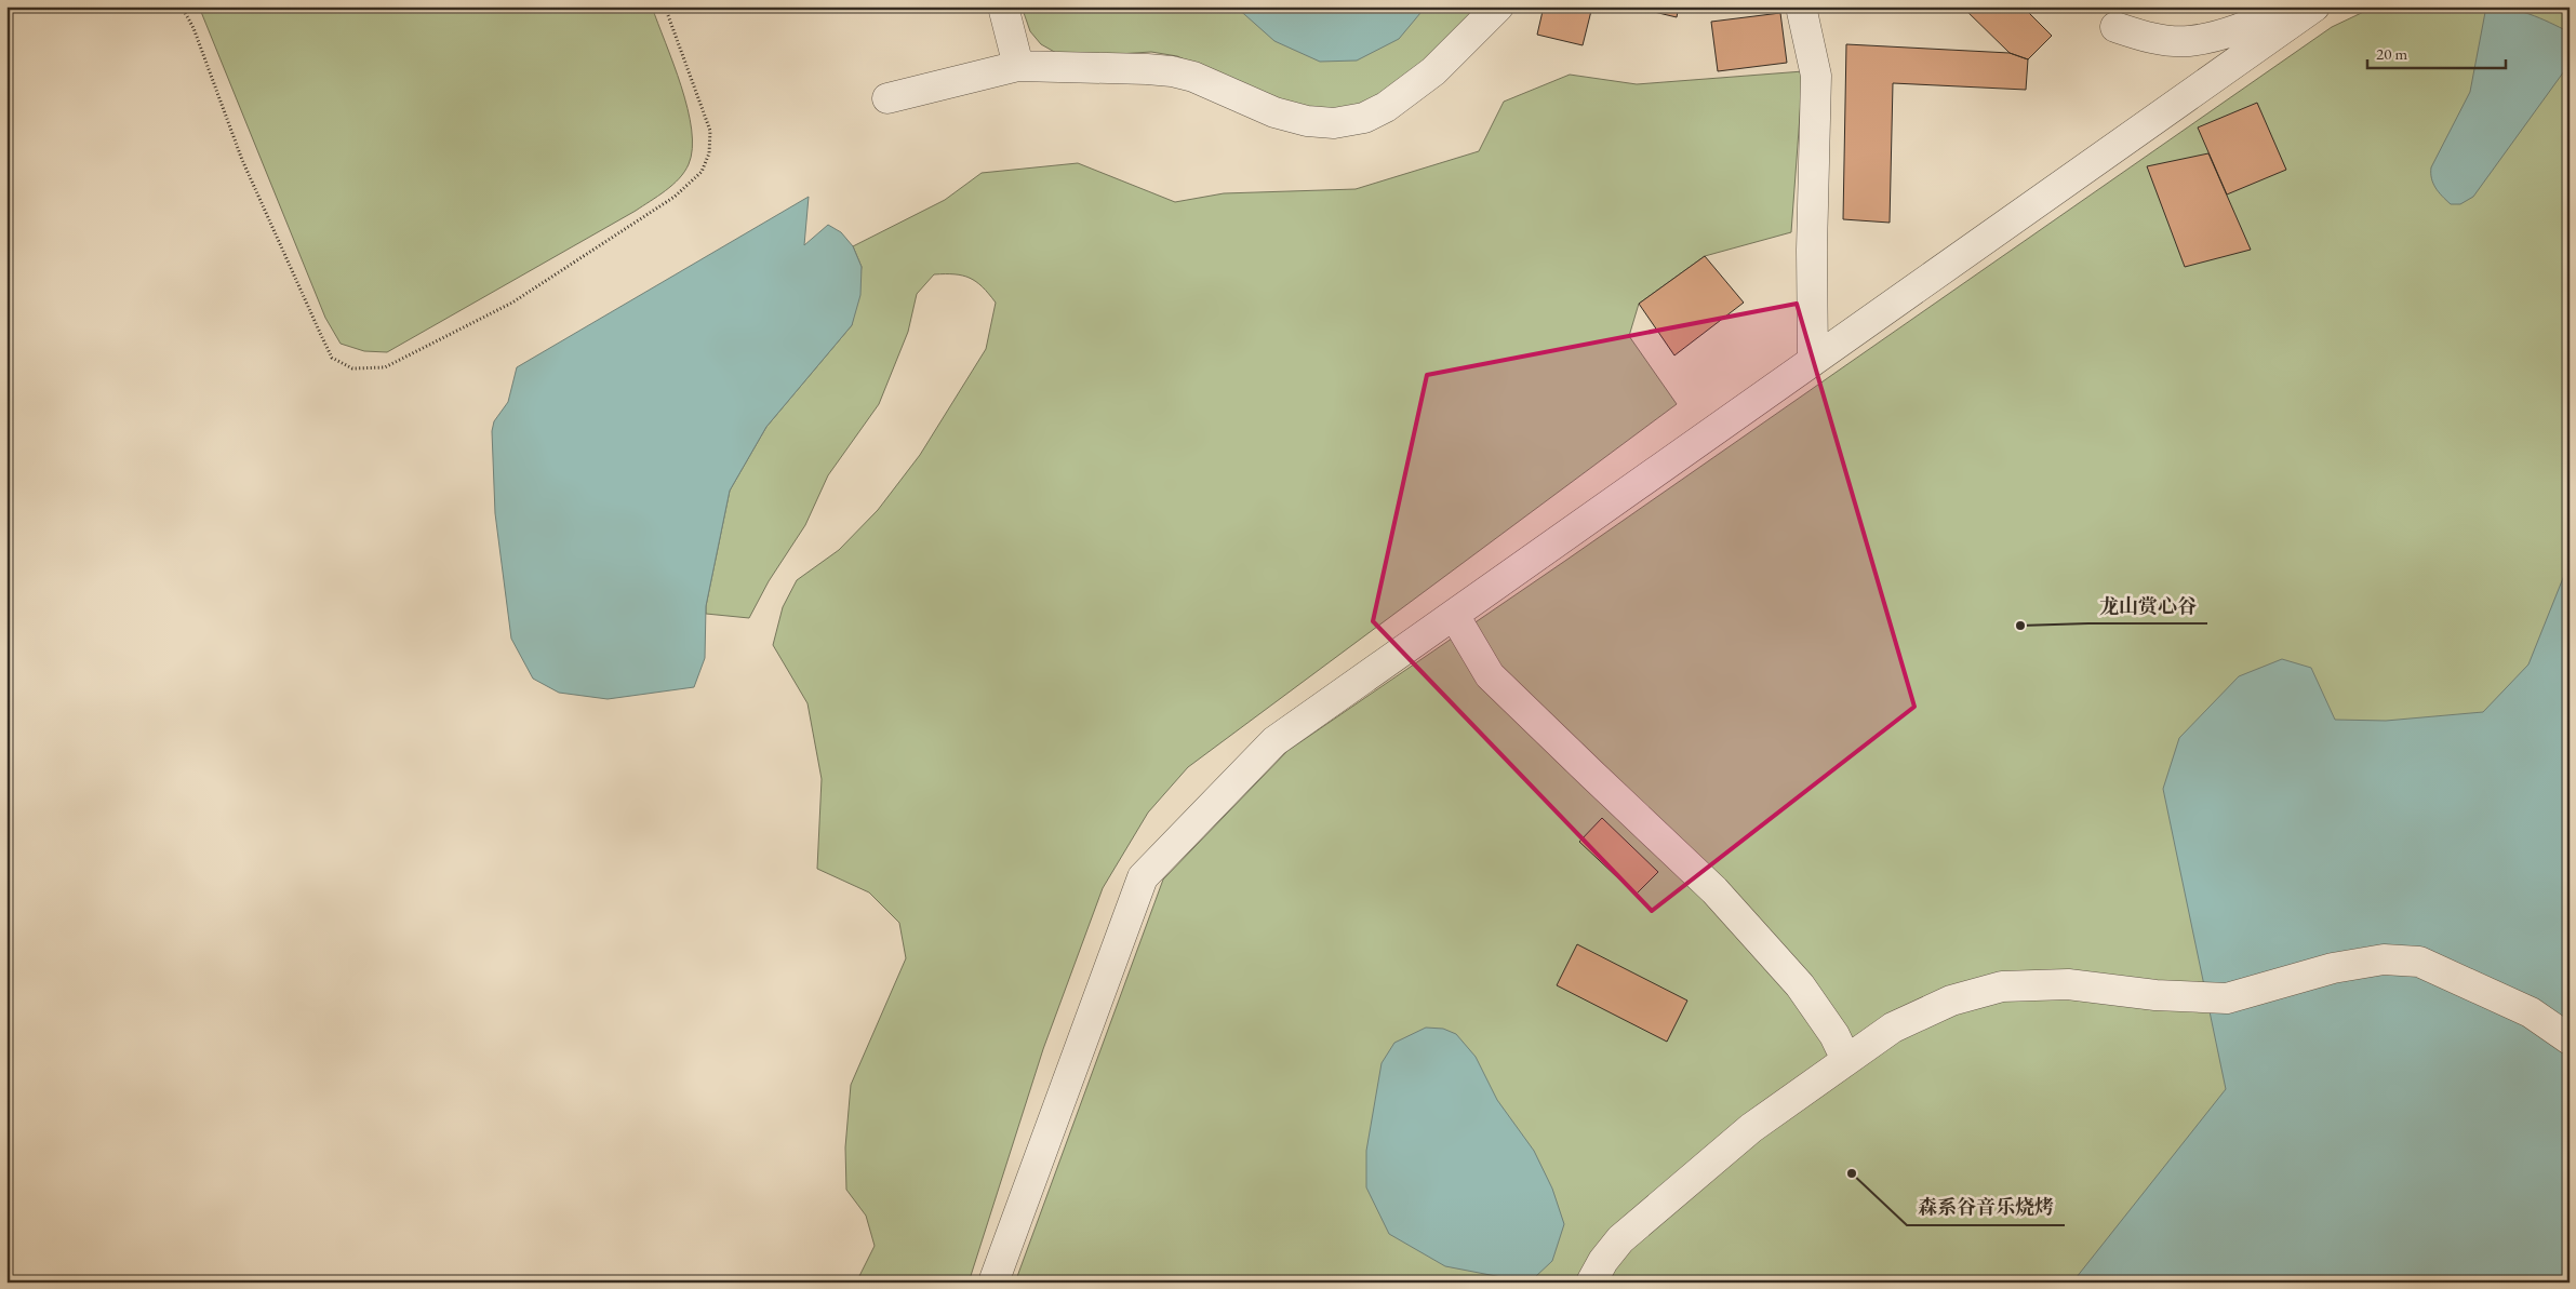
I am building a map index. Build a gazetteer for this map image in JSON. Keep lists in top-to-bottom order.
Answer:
{
  "places": ["龙山赏心谷", "森系谷音乐烧烤"],
  "scale_bar": "20 m"
}
